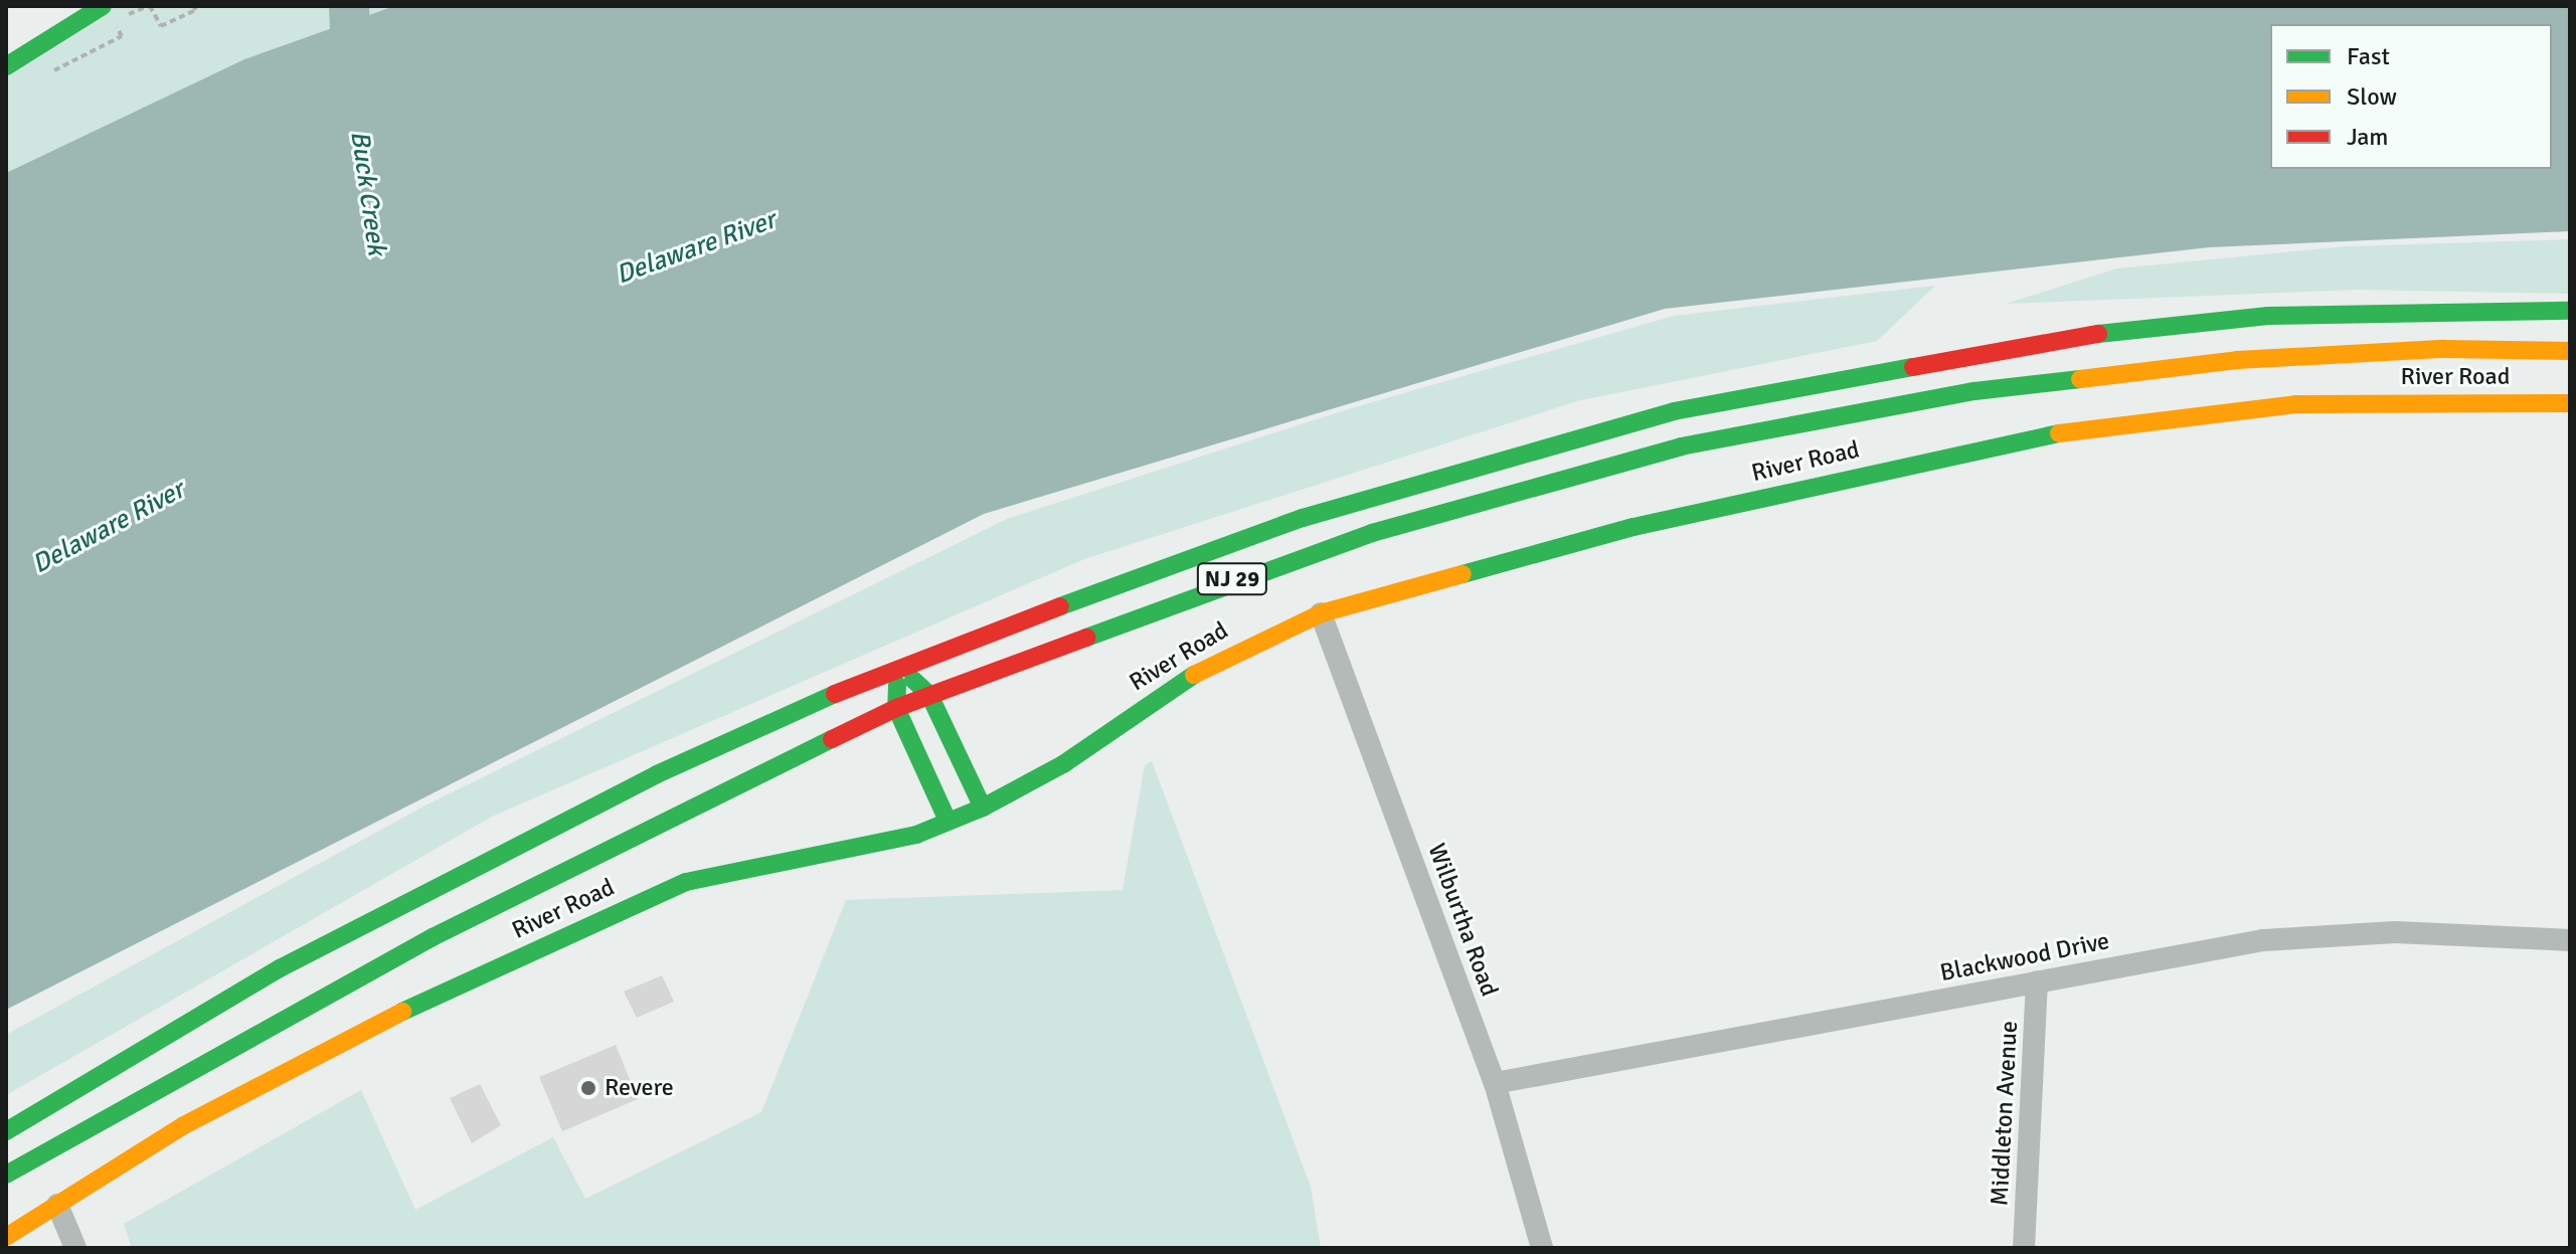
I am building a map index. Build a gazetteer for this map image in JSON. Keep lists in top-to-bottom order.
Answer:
{
  "streets": {
    "main road": ["River Road", "NJ 29"],
    "street": ["Wilburtha Road", "Blackwood Drive", "Middleton Avenue"]
  },
  "crossings": [
    ["River Road", "Wilburtha Road"],
    ["Wilburtha Road", "Blackwood Drive"],
    ["Blackwood Drive", "Middleton Avenue"]
  ],
  "water": ["Buck Creek", "Delaware River"],
  "places": ["Revere"],
  "legend": ["Fast", "Slow", "Jam"]
}
